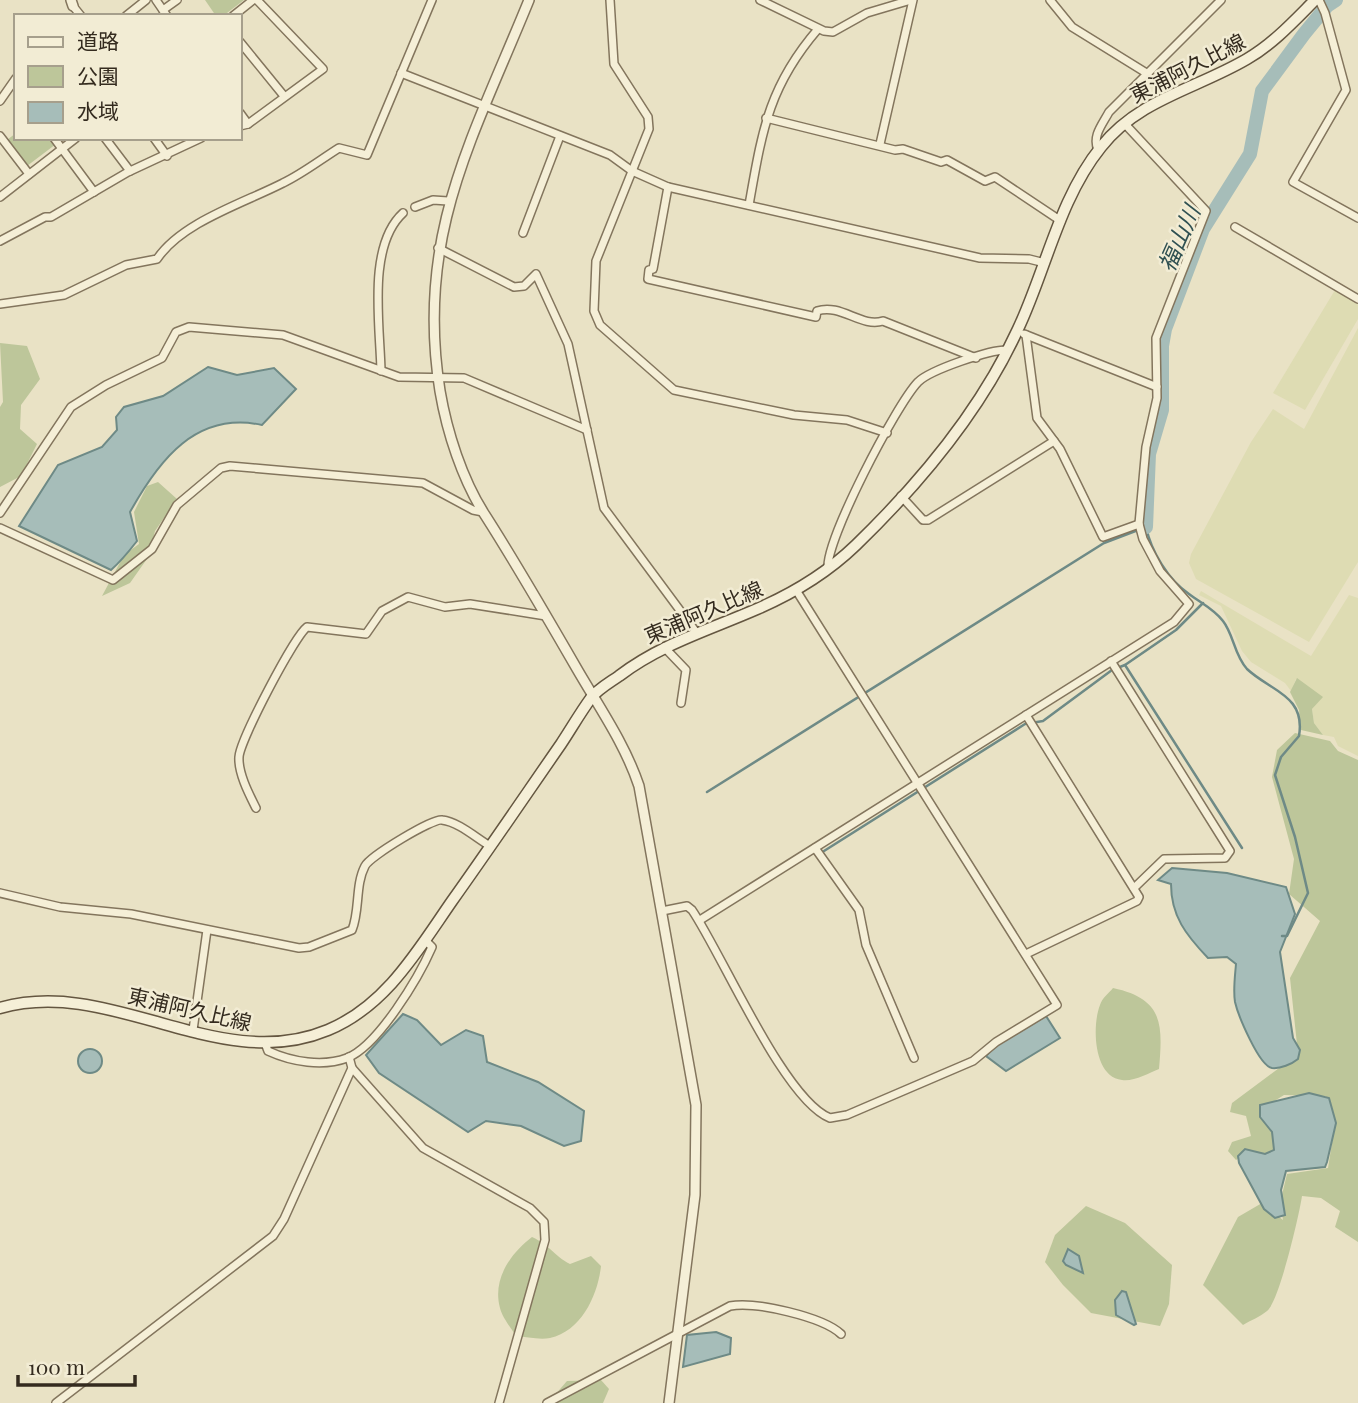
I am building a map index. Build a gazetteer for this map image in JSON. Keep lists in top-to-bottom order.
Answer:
{
  "streets": {
    "main road": ["東浦阿久比線"]
  },
  "water": ["福山川"],
  "legend": ["道路", "公園", "水域"],
  "scale_bar": "100 m"
}
